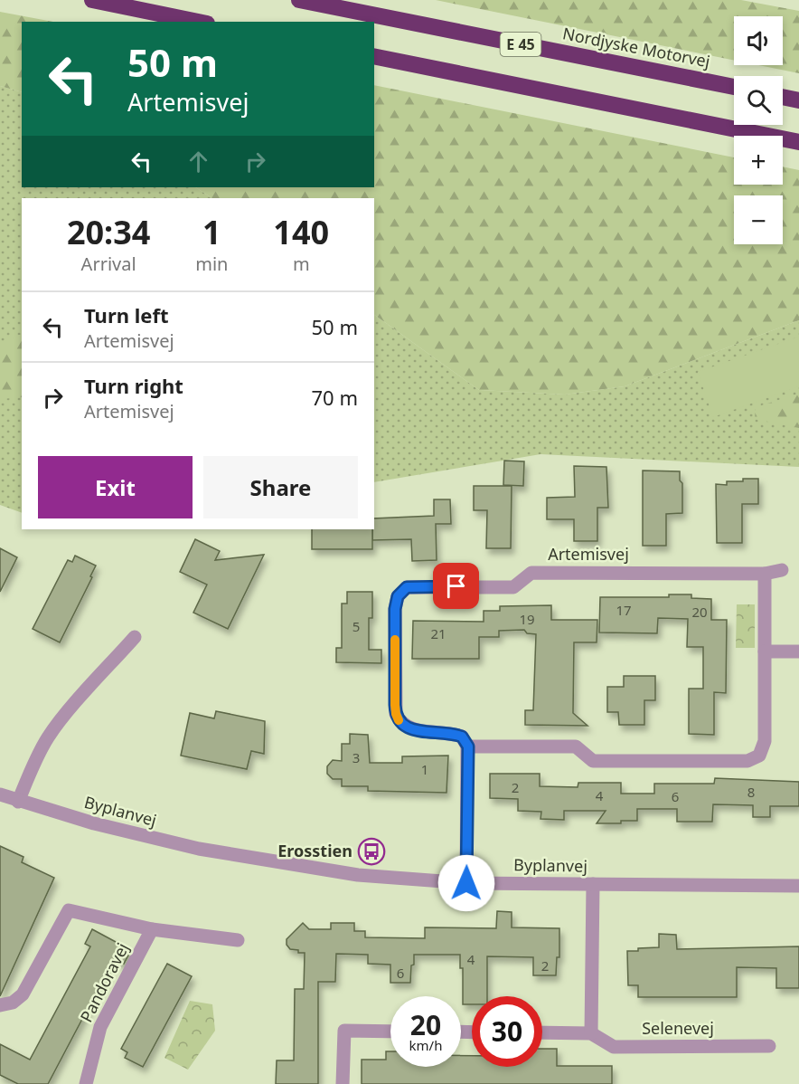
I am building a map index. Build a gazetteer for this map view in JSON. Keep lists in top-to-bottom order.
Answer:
{
  "streets": {
    "highway": ["E 45", "Nordjyske Motorvej"],
    "street": [
      "Artemisvej",
      "Byplanvej",
      "Pandoravej",
      "Selenevej"
    ]
  },
  "places": {
    "bus stop": ["Erosstien"]
  },
  "house_numbers": [
    "17",
    "20",
    "19",
    "5",
    "21",
    "3",
    "1",
    "2",
    "8",
    "4",
    "6",
    "4",
    "2",
    "6"
  ],
  "page": {
    "map_buttons": ["+", "−"],
    "turn": ["50 m", "Artemisvej"],
    "eta": [
      "20:34",
      "Arrival",
      "1",
      "min",
      "140",
      "m"
    ],
    "list": [
      {
        "name": "Turn left",
        "note": "Artemisvej",
        "value": "50 m"
      },
      {
        "name": "Turn right",
        "note": "Artemisvej",
        "value": "70 m"
      }
    ],
    "buttons": ["Exit", "Share"],
    "speed": "20 km/h",
    "limit": "30"
  }
}
